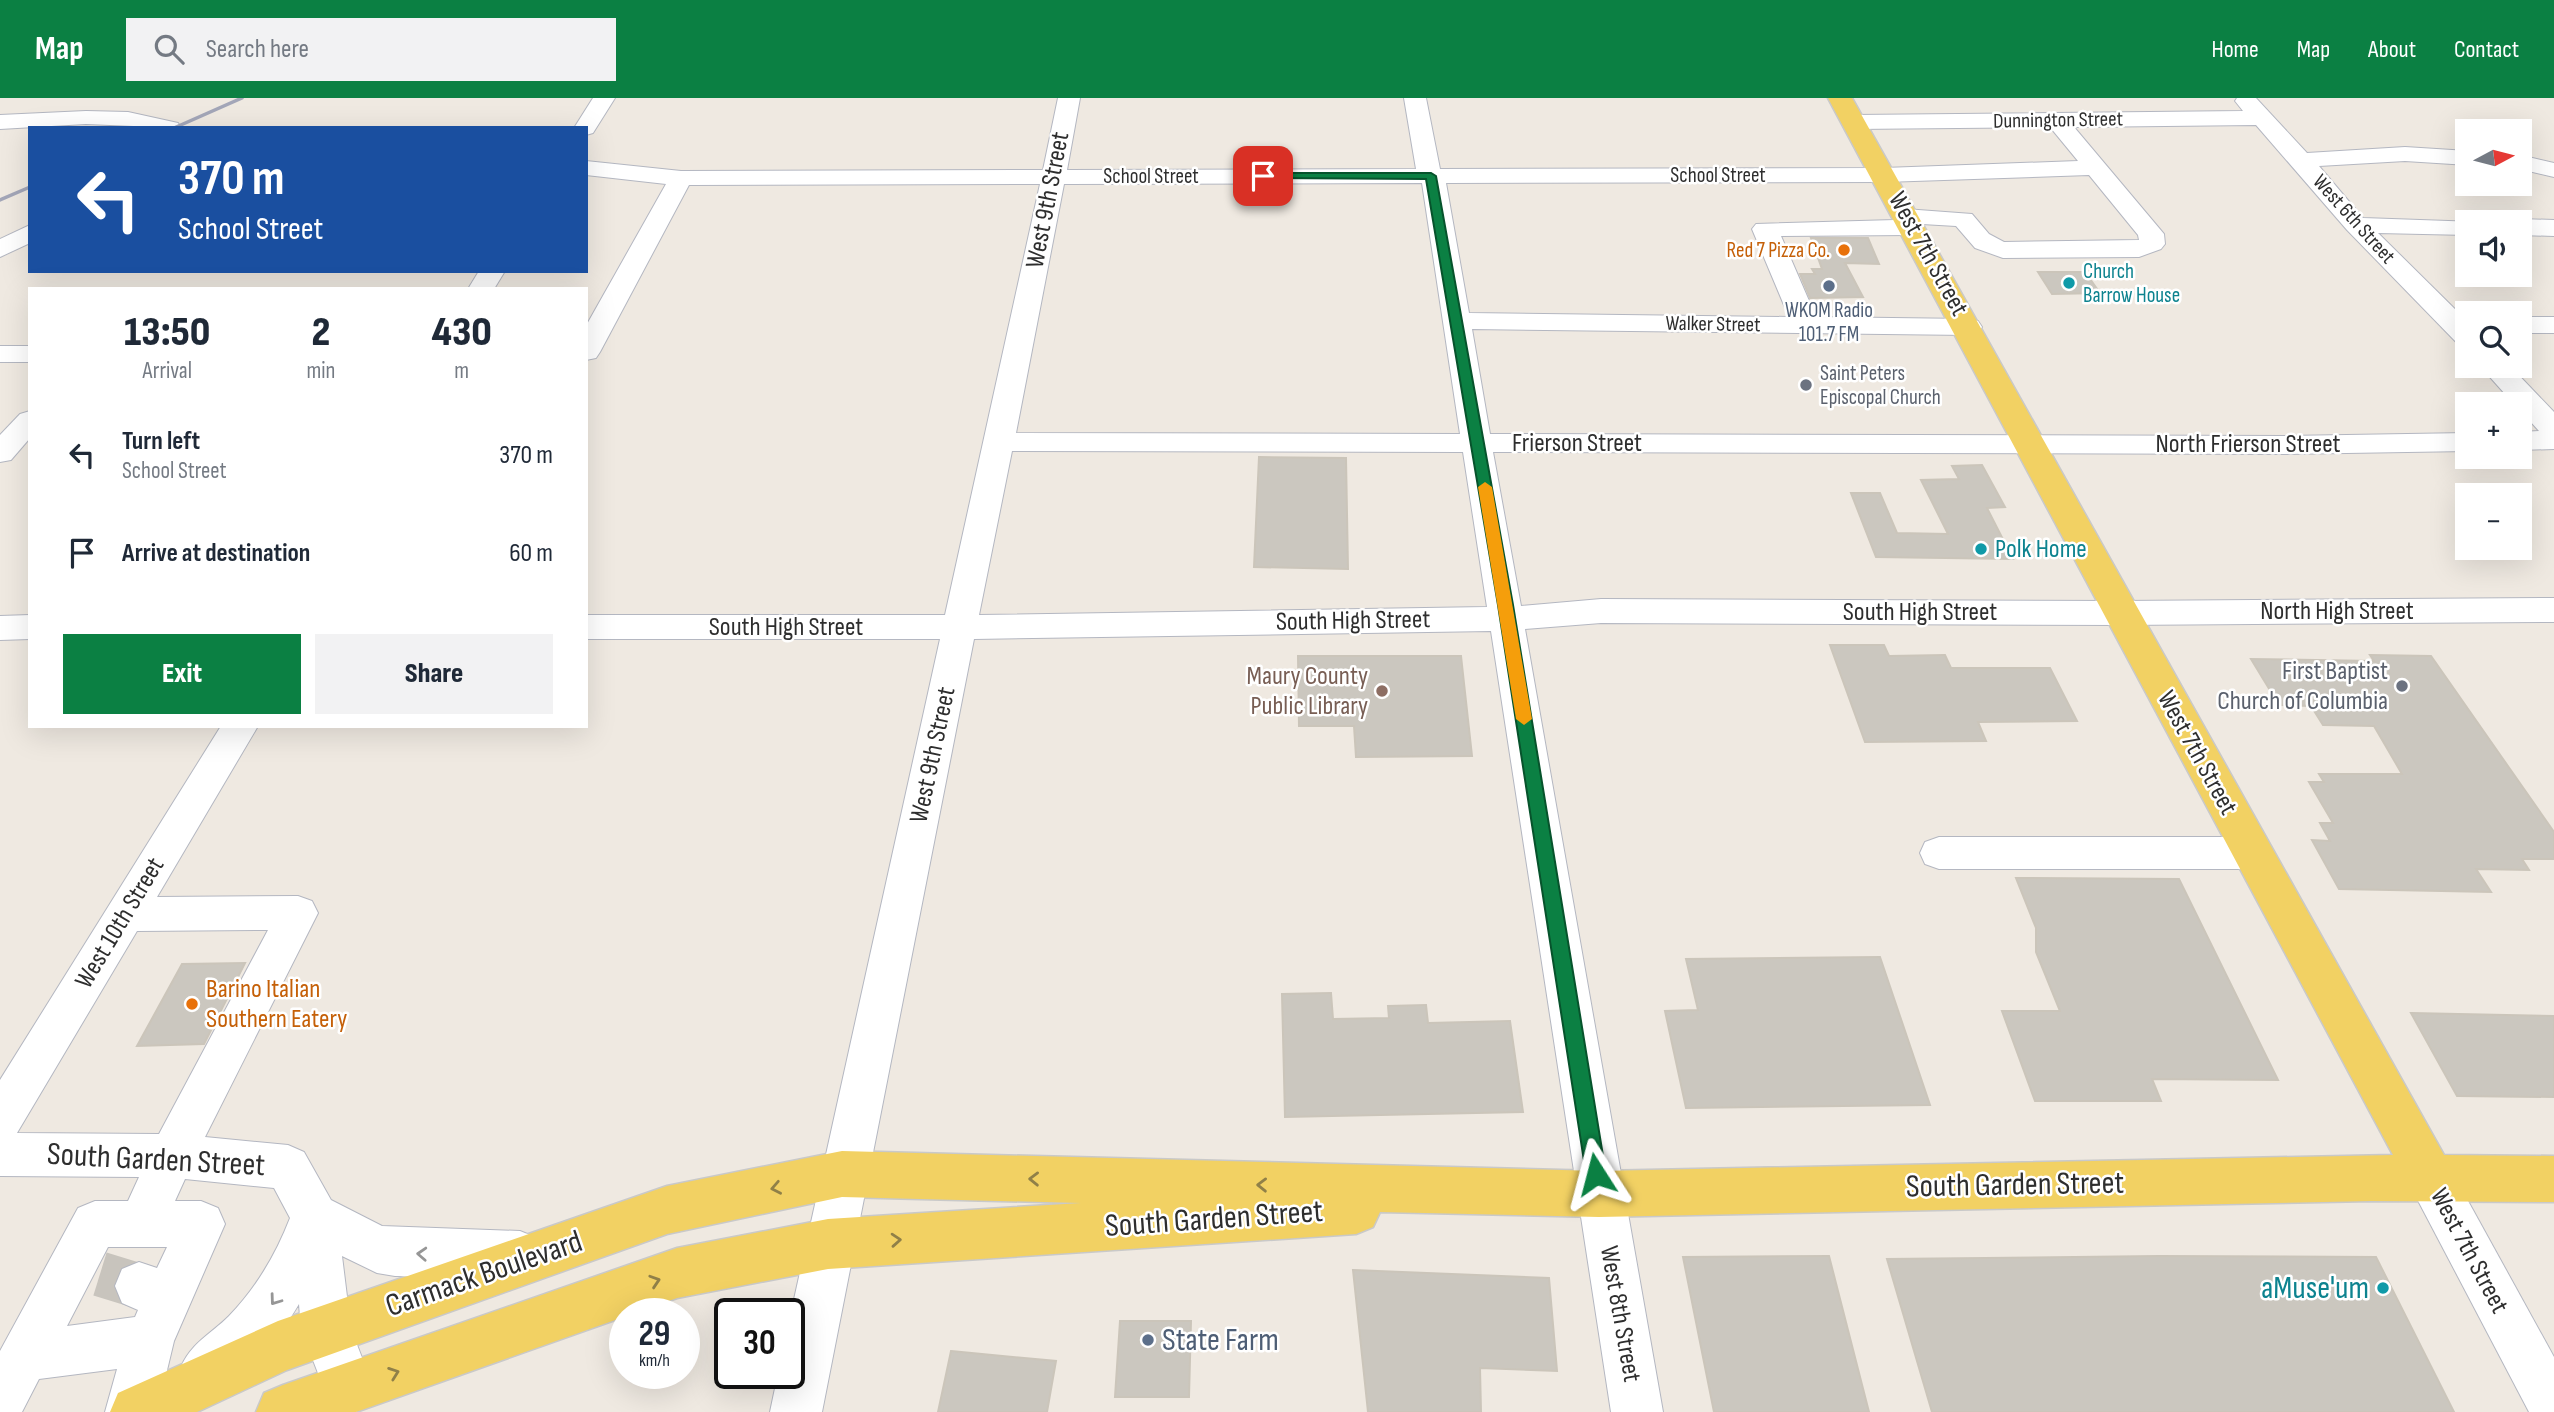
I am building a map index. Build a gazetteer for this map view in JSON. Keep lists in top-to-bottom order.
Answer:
{
  "streets": {
    "main road": ["West 7th Street", "South Garden Street", "Carmack Boulevard"],
    "street": [
      "Dunnington Street",
      "School Street",
      "West 9th Street",
      "West 6th Street",
      "Walker Street",
      "Frierson Street",
      "North Frierson Street",
      "North High Street",
      "South High Street",
      "West 10th Street",
      "West 8th Street"
    ]
  },
  "crossings": [
    ["Dunnington Street", "West 6th Street"],
    ["Dunnington Street", "West 7th Street"],
    ["School Street", "West 9th Street"],
    ["School Street", "West 7th Street"],
    ["School Street", "West 8th Street"],
    ["West 9th Street", "Frierson Street"],
    ["West 9th Street", "South High Street"],
    ["West 9th Street", "South Garden Street"],
    ["West 9th Street", "Carmack Boulevard"],
    ["West 7th Street", "Walker Street"],
    ["West 7th Street", "Frierson Street"],
    ["West 7th Street", "North Frierson Street"],
    ["West 7th Street", "North High Street"],
    ["West 7th Street", "South High Street"],
    ["West 7th Street", "South Garden Street"],
    ["Walker Street", "West 8th Street"],
    ["Frierson Street", "North Frierson Street"],
    ["Frierson Street", "West 8th Street"],
    ["North High Street", "South High Street"],
    ["South High Street", "West 8th Street"],
    ["South Garden Street", "Carmack Boulevard"],
    ["South Garden Street", "West 8th Street"]
  ],
  "places": [
    "Red 7 Pizza Co.",
    "Church Barrow House",
    "WKOM Radio 101.7 FM",
    "Saint Peters Episcopal Church",
    "Polk Home",
    "First Baptist Church of Columbia",
    "Maury County Public Library",
    "Barino Italian Southern Eatery",
    "aMuse'um",
    "State Farm"
  ],
  "north": "right",
  "page": {
    "header": "Map",
    "search": "Search here",
    "nav": [
      "Home",
      "Map",
      "About",
      "Contact"
    ],
    "map_buttons": ["+", "−"],
    "turn": ["370 m", "School Street"],
    "eta": [
      "13:50",
      "Arrival",
      "2",
      "min",
      "430",
      "m"
    ],
    "list": [
      {
        "name": "Turn left",
        "note": "School Street",
        "value": "370 m"
      },
      {
        "name": "Arrive at destination",
        "value": "60 m"
      }
    ],
    "buttons": ["Exit", "Share"],
    "speed": "29 km/h",
    "limit": "30"
  }
}
